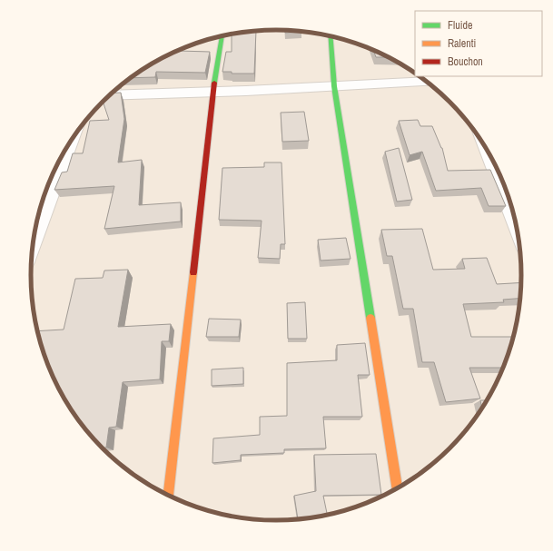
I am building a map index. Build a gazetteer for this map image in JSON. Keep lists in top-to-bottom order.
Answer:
{
  "legend": ["Fluide", "Ralenti", "Bouchon"]
}
